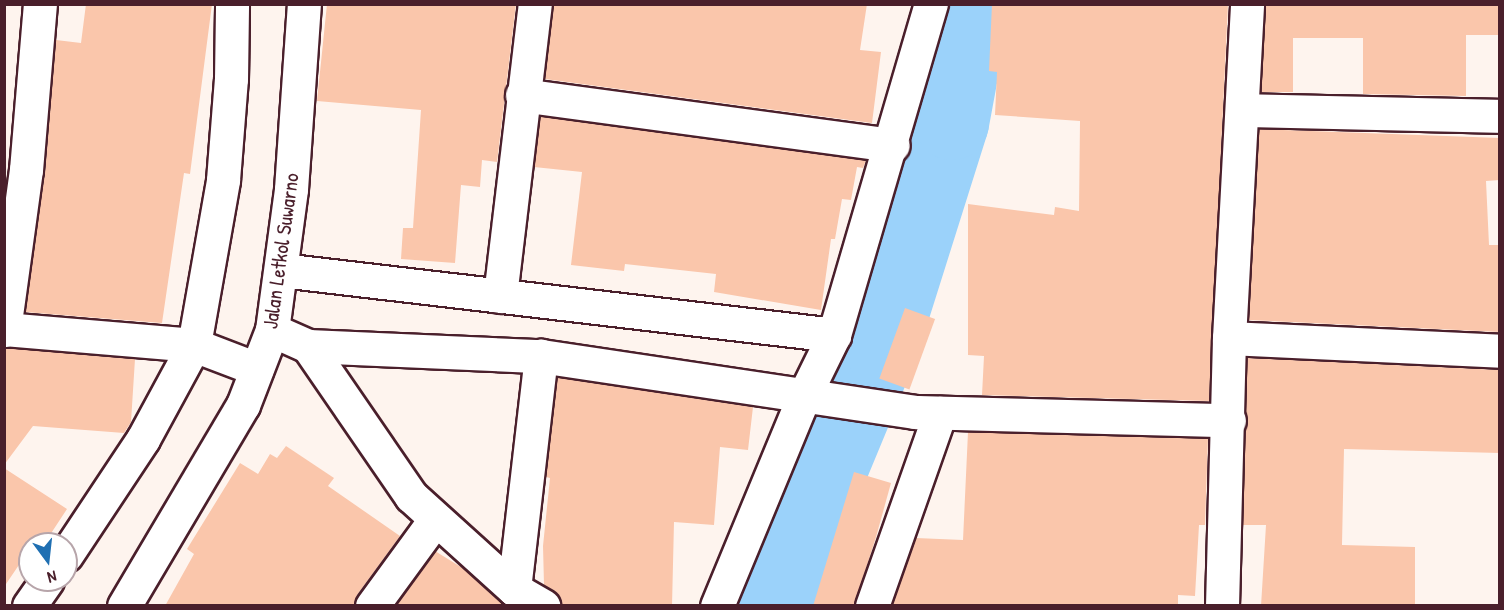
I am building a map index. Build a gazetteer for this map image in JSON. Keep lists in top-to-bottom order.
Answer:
{
  "streets": {
    "street": ["Jalan Letkol Suwarno"]
  },
  "north": "bottom"
}
